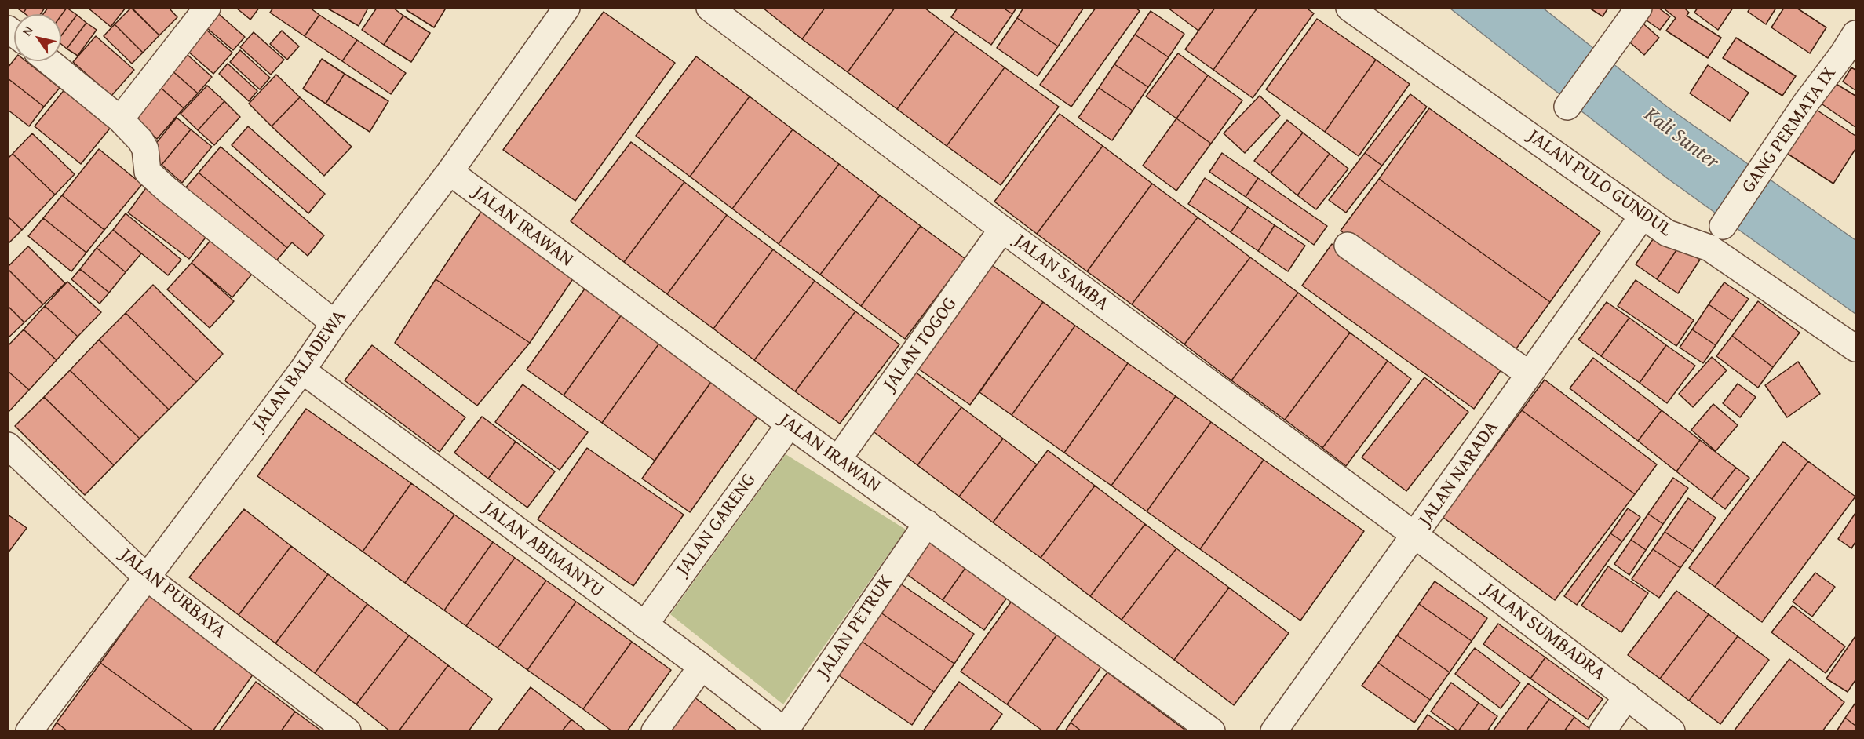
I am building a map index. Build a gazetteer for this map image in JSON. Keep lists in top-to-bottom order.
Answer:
{
  "streets": {
    "street": [
      "GANG PERMATA IX",
      "JALAN PULO GUNDUL",
      "JALAN IRAWAN",
      "JALAN SAMBA",
      "JALAN TOGOG",
      "JALAN BALADEWA",
      "JALAN NARADA",
      "JALAN GARENG",
      "JALAN ABIMANYU",
      "JALAN PURBAYA",
      "JALAN PETRUK",
      "JALAN SUMBADRA"
    ]
  },
  "crossings": [
    ["JALAN PULO GUNDUL", "JALAN NARADA"],
    ["JALAN IRAWAN", "JALAN TOGOG"],
    ["JALAN IRAWAN", "JALAN BALADEWA"],
    ["JALAN IRAWAN", "JALAN GARENG"],
    ["JALAN IRAWAN", "JALAN PETRUK"],
    ["JALAN SAMBA", "JALAN TOGOG"],
    ["JALAN SAMBA", "JALAN NARADA"],
    ["JALAN SAMBA", "JALAN SUMBADRA"],
    ["JALAN BALADEWA", "JALAN ABIMANYU"],
    ["JALAN BALADEWA", "JALAN PURBAYA"],
    ["JALAN NARADA", "JALAN SUMBADRA"],
    ["JALAN GARENG", "JALAN ABIMANYU"],
    ["JALAN ABIMANYU", "JALAN PETRUK"]
  ],
  "water": ["Kali Sunter"],
  "north": "top left"
}
